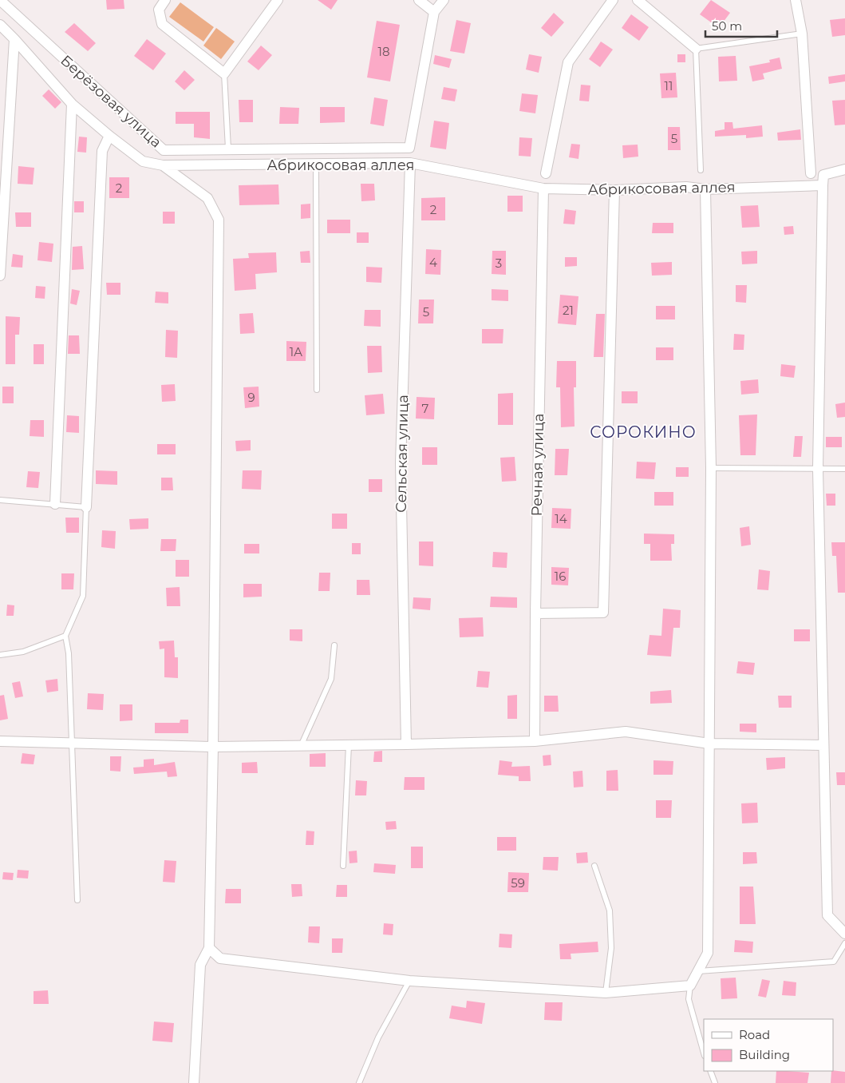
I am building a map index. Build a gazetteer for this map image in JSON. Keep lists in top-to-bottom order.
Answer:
{
  "streets": {
    "street": [
      "Берёзовая улица",
      "Абрикосовая аллея",
      "Сельская улица",
      "Речная улица"
    ]
  },
  "crossings": [
    ["Абрикосовая аллея", "Сельская улица"],
    ["Абрикосовая аллея", "Речная улица"]
  ],
  "districts": ["СОРОКИНО"],
  "house_numbers": [
    "18",
    "11",
    "5",
    "2",
    "2",
    "4",
    "3",
    "21",
    "5",
    "1А",
    "9",
    "7",
    "14",
    "16",
    "59"
  ],
  "legend": ["Road", "Building"],
  "scale_bar": "50 m"
}
